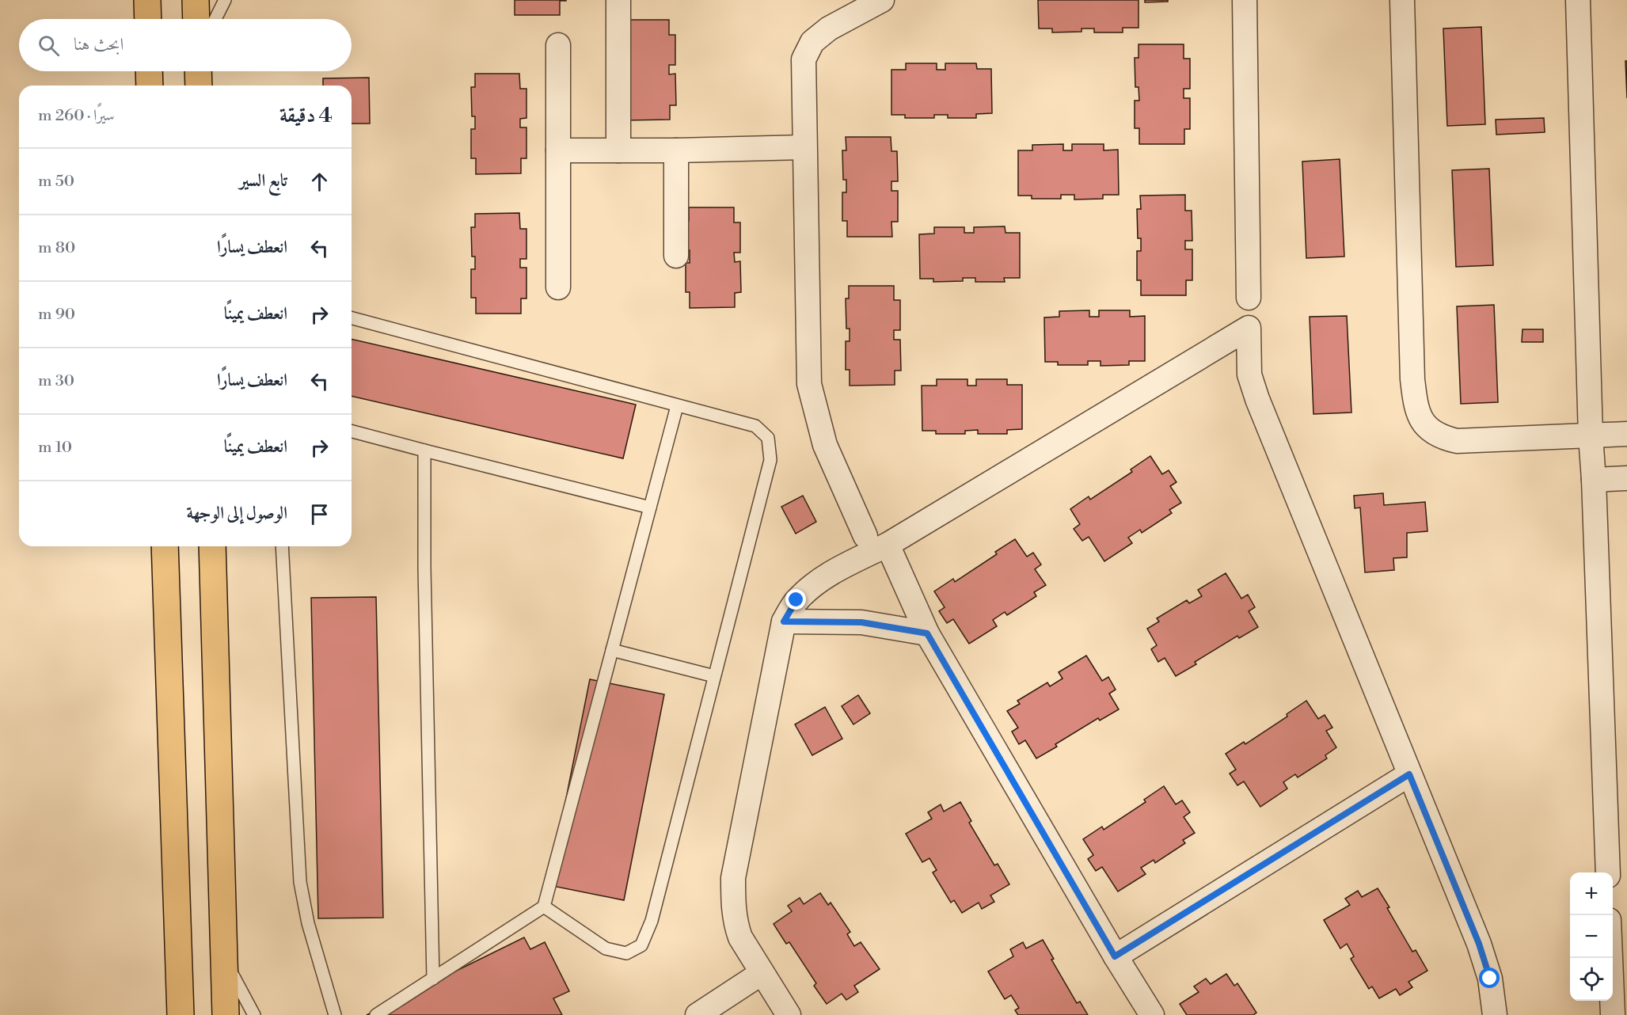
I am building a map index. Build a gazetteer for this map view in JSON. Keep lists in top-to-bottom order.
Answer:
{
  "page": {
    "search": "ابحث هنا",
    "heading": ["4 دقيقة", "سيرًا · 260 m"],
    "list": [
      ["تابع السير", "50 m"],
      ["انعطف يسارًا", "80 m"],
      ["انعطف يمينًا", "90 m"],
      ["انعطف يسارًا", "30 m"],
      ["انعطف يمينًا", "10 m"],
      "الوصول إلى الوجهة"
    ],
    "map_buttons": ["+", "−"]
  }
}
